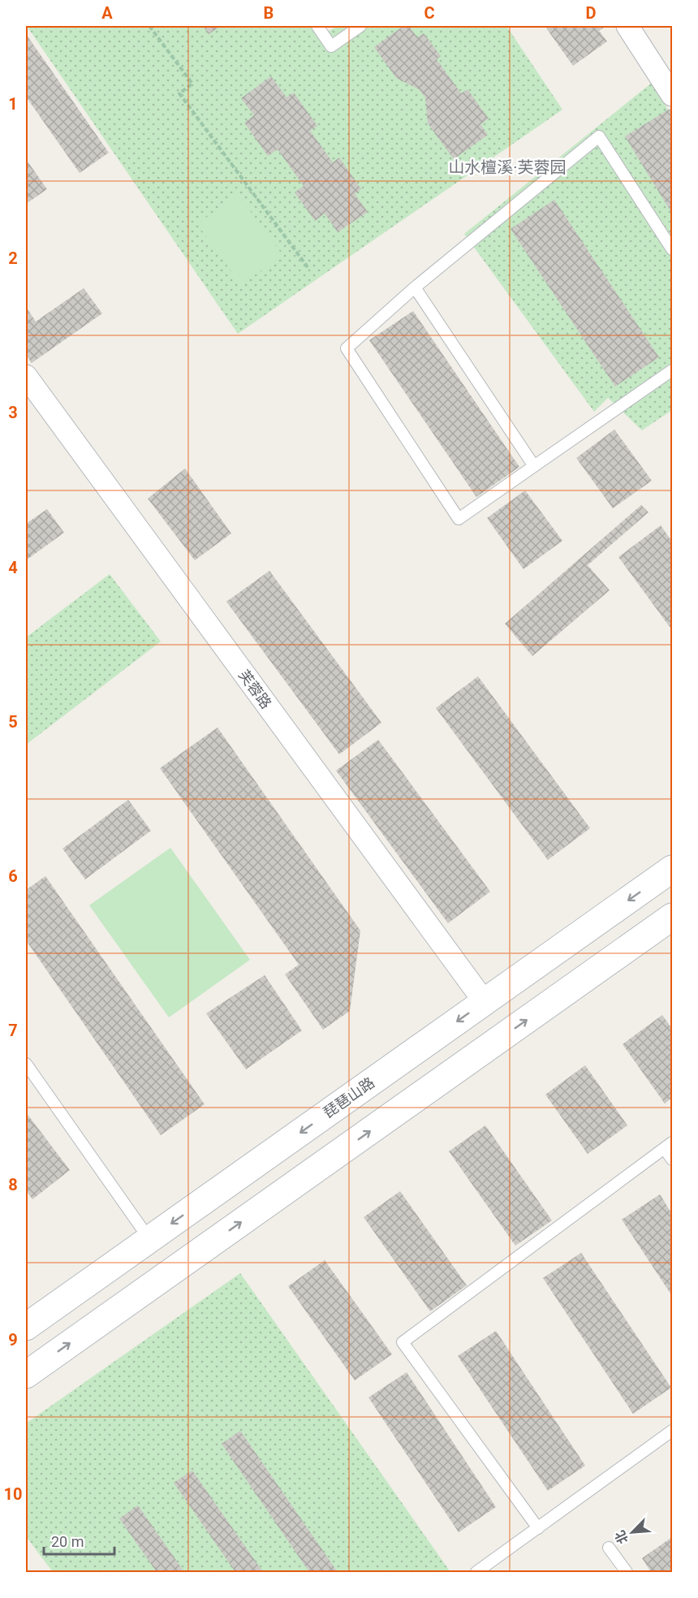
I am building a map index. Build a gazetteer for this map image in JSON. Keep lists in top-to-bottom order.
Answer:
{
  "streets": {
    "main road": ["琵琶山路"],
    "street": ["芙蓉路"]
  },
  "crossings": [
    ["芙蓉路", "琵琶山路"]
  ],
  "districts": ["山水檀溪·芙蓉园"],
  "scale_bar": "20 m",
  "north": "bottom left",
  "grid": {
    "columns": [
      "A",
      "B",
      "C",
      "D"
    ],
    "rows": [
      "1",
      "2",
      "3",
      "4",
      "5",
      "6",
      "7",
      "8",
      "9",
      "10"
    ]
  }
}
